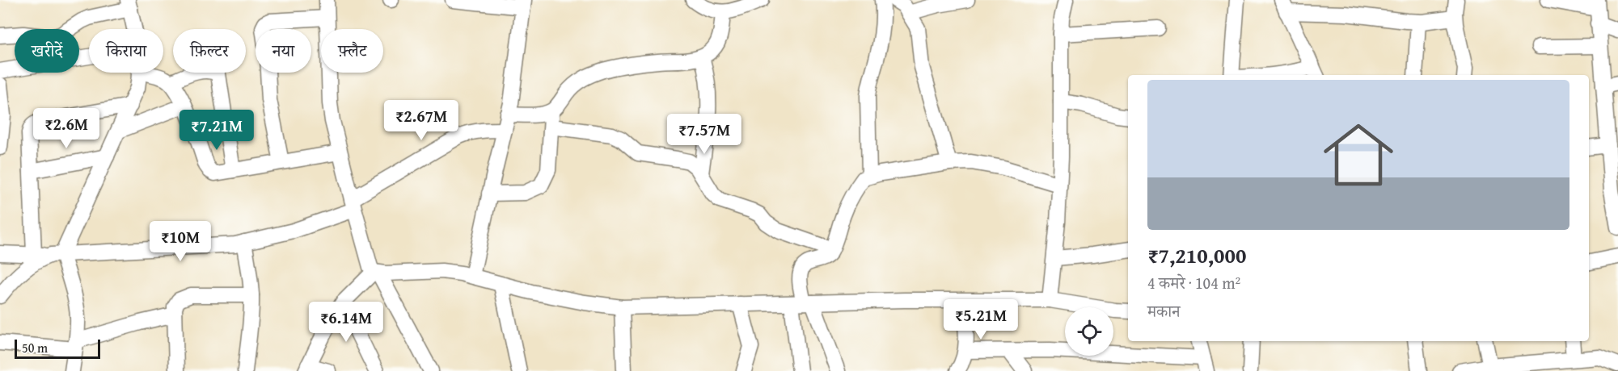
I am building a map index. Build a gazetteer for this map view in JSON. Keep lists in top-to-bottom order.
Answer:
{
  "scale_bar": "50 m",
  "page": {
    "chip": [
      "खरीदें",
      "किराया",
      "फ़िल्टर",
      "नया",
      "फ़्लैट"
    ],
    "list": [
      {
        "name": "₹7,210,000",
        "note": "4 कमरे · 104 m² · मकान"
      }
    ],
    "price": [
      "₹2.67M",
      "₹2.6M",
      "₹7.21M",
      "₹7.57M",
      "₹10M",
      "₹5.21M",
      "₹6.14M"
    ],
    "scale": "50 m"
  }
}
